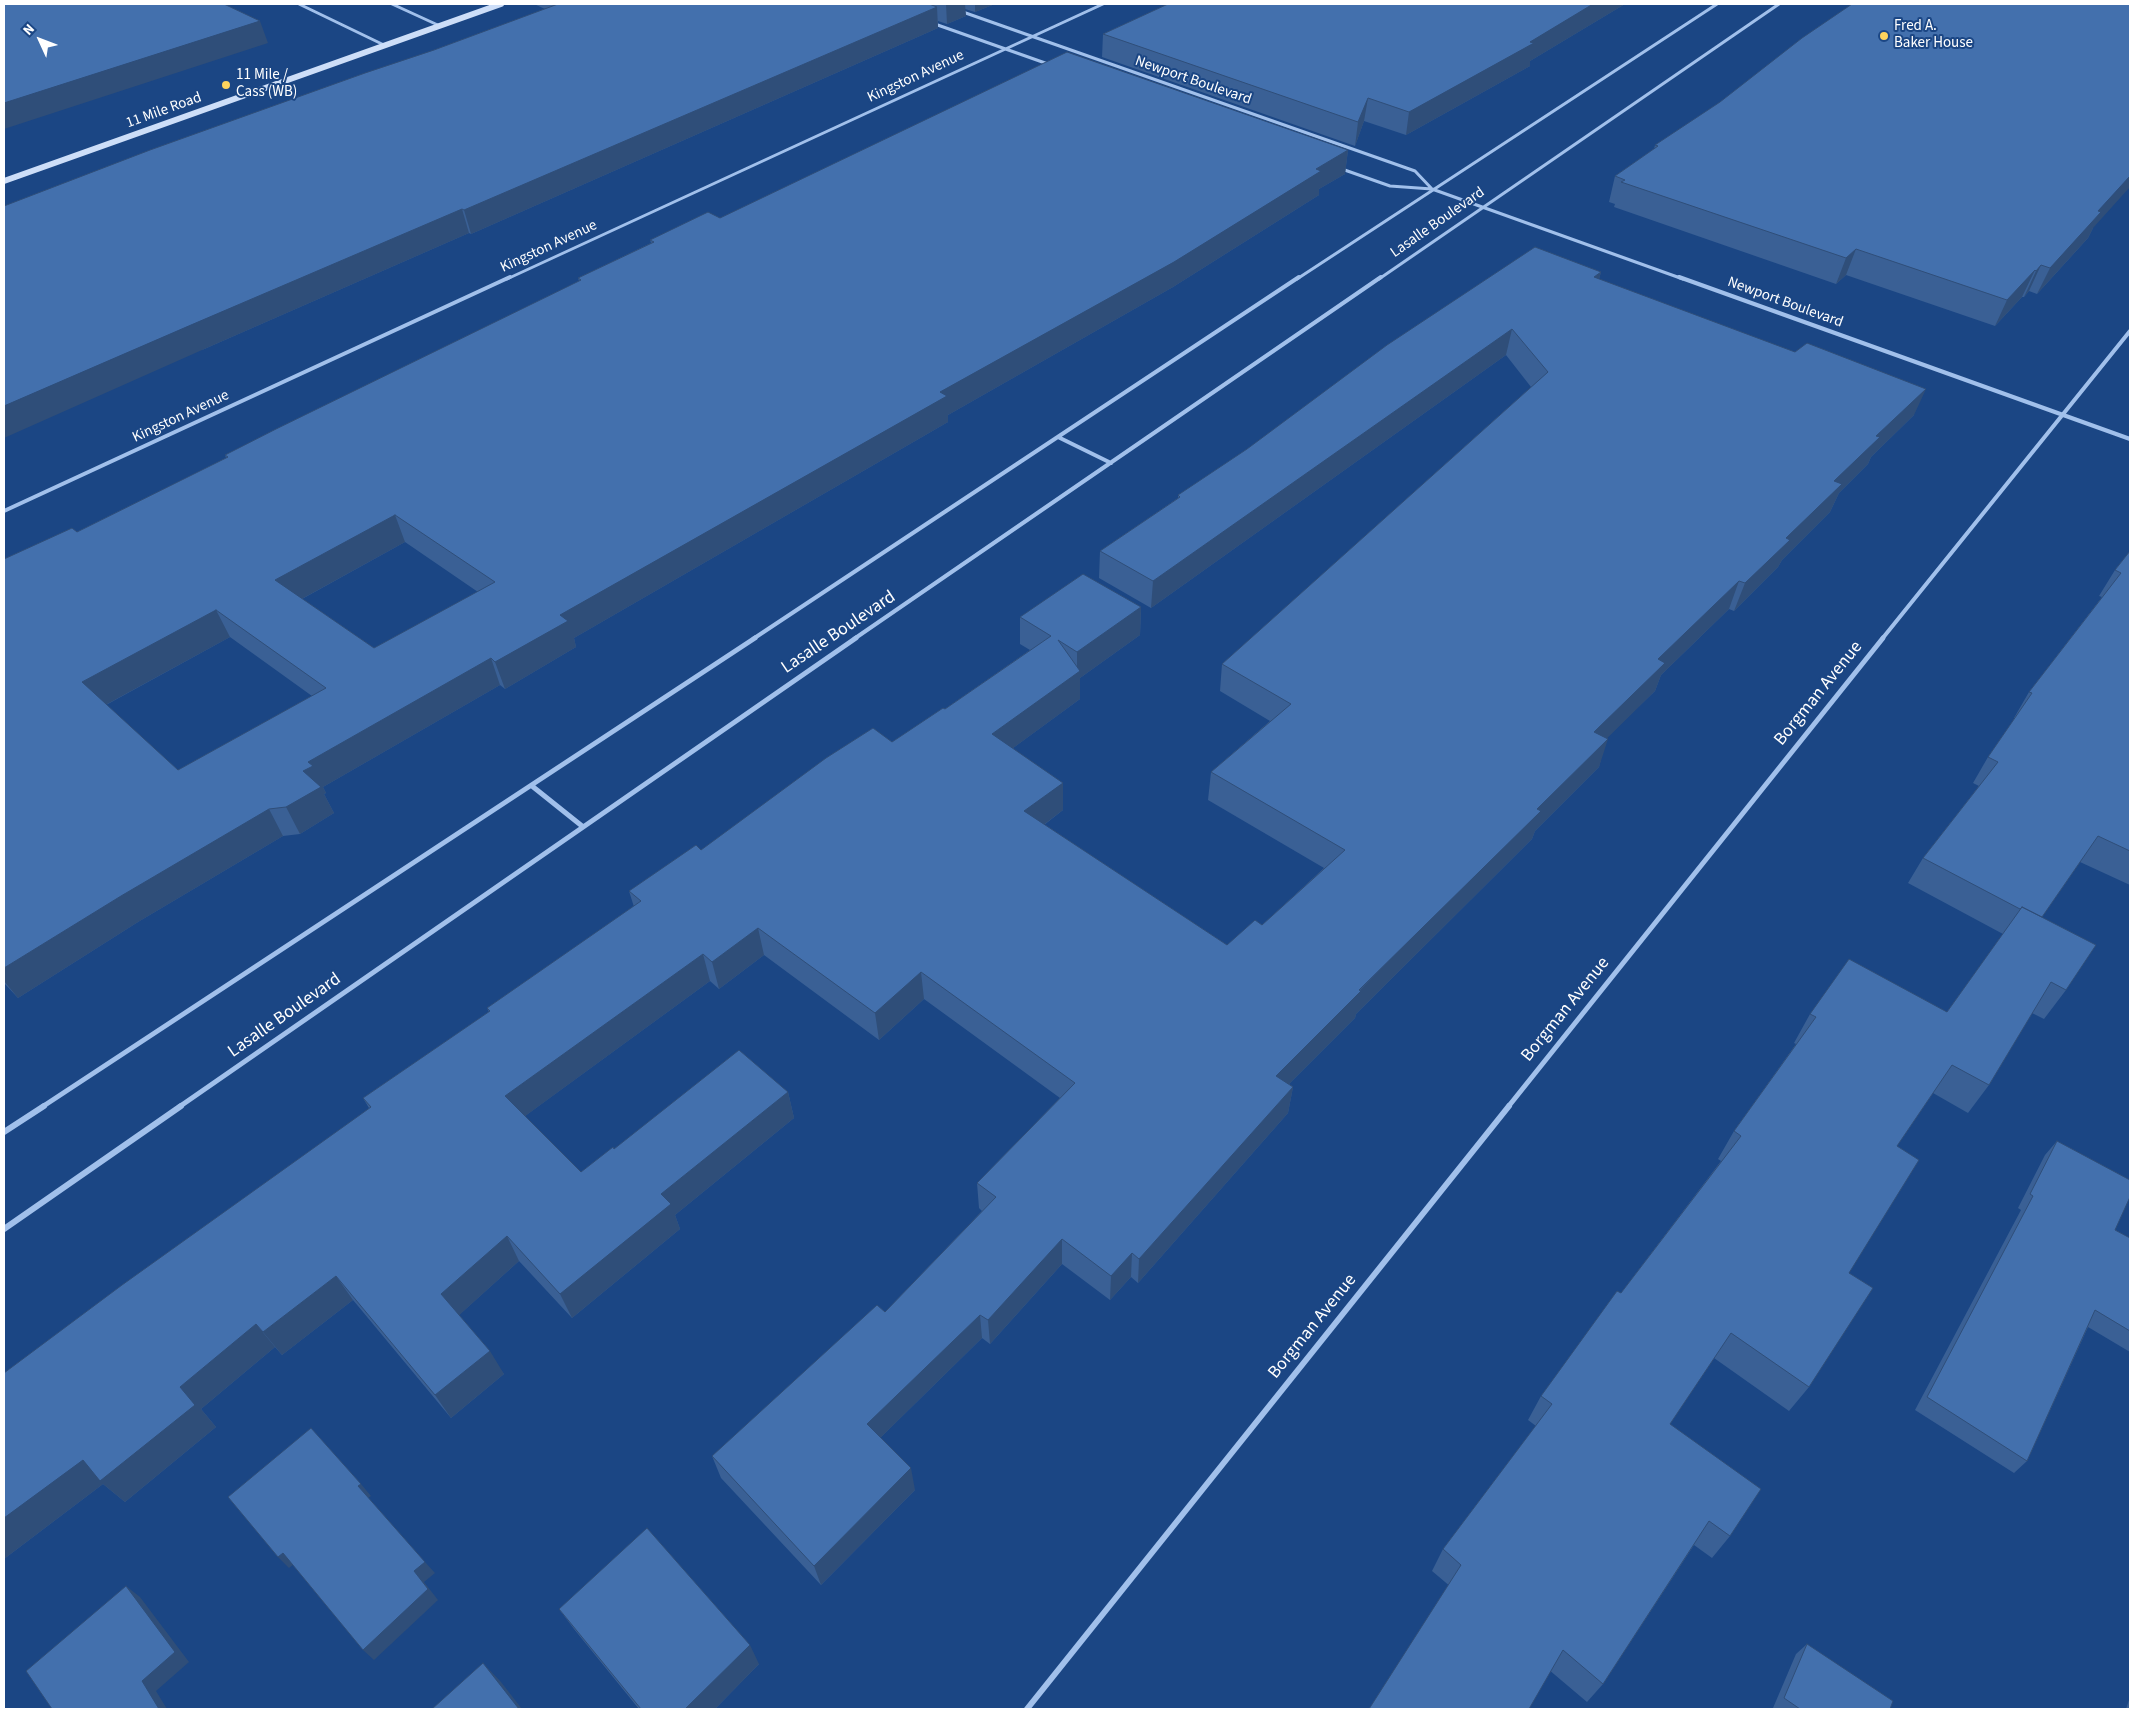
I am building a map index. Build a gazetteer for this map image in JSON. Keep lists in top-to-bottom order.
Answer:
{
  "streets": {
    "main road": ["11 Mile Road"],
    "street": [
      "Kingston Avenue",
      "Newport Boulevard",
      "Lasalle Boulevard",
      "Borgman Avenue"
    ]
  },
  "crossings": [
    ["Kingston Avenue", "Newport Boulevard"],
    ["Newport Boulevard", "Lasalle Boulevard"],
    ["Newport Boulevard", "Borgman Avenue"]
  ],
  "places": ["Fred A. Baker House", "11 Mile / Cass (WB)"],
  "north": "top left"
}
